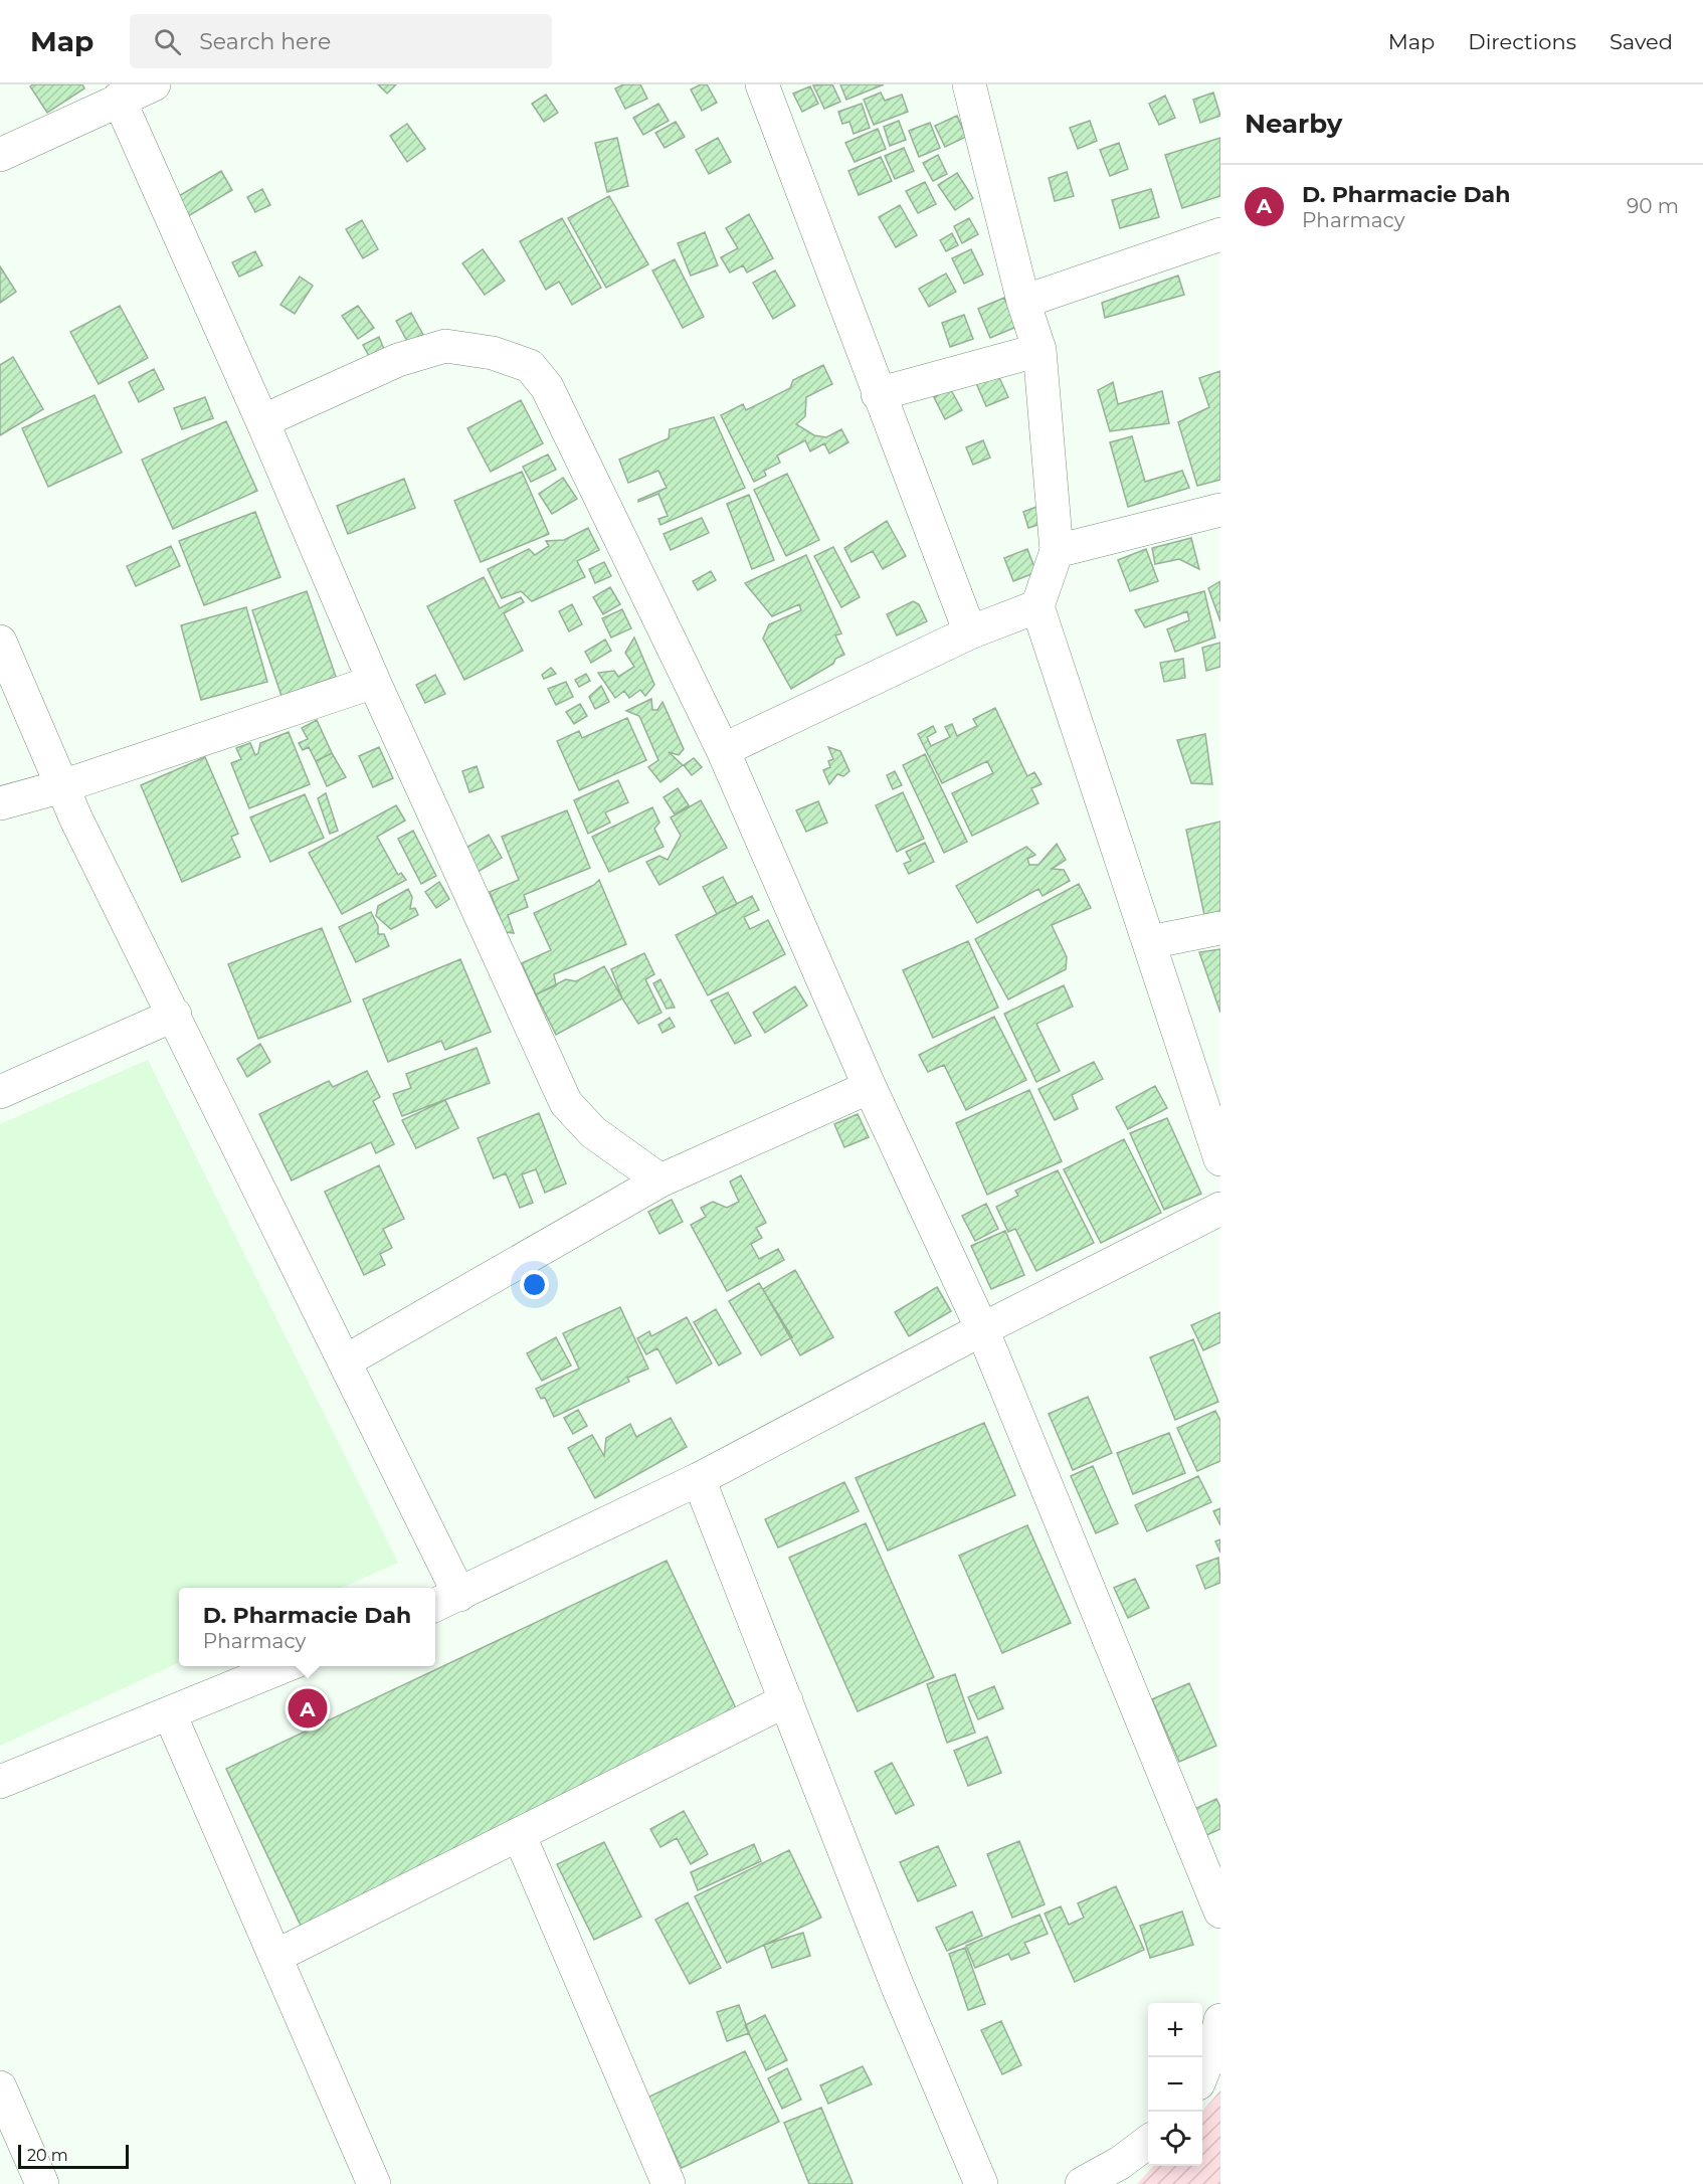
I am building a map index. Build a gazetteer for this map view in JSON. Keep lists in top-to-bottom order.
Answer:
{
  "scale_bar": "20 m",
  "page": {
    "header": "Map",
    "search": "Search here",
    "nav": ["Map", "Directions", "Saved"],
    "heading": "Nearby",
    "list": [
      {
        "mark": "A",
        "name": "D. Pharmacie Dah",
        "note": "Pharmacy",
        "value": "90 m"
      }
    ],
    "popup": ["D. Pharmacie Dah", "Pharmacy"],
    "pins": "A",
    "map_buttons": ["+", "−"],
    "scale": "20 m"
  }
}
